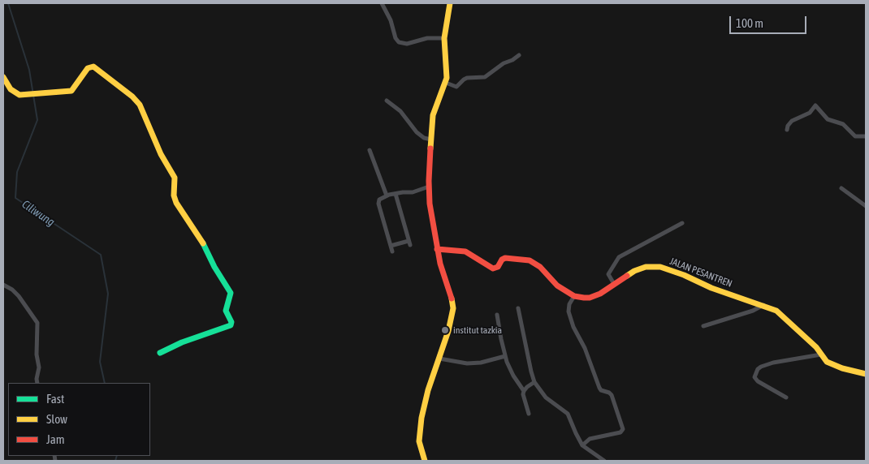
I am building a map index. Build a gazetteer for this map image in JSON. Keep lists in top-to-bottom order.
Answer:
{
  "streets": {
    "street": ["JALAN PESANTREN"]
  },
  "water": ["Ciliwung"],
  "places": ["institut tazkia"],
  "legend": ["Fast", "Slow", "Jam"],
  "scale_bar": "100 m"
}
